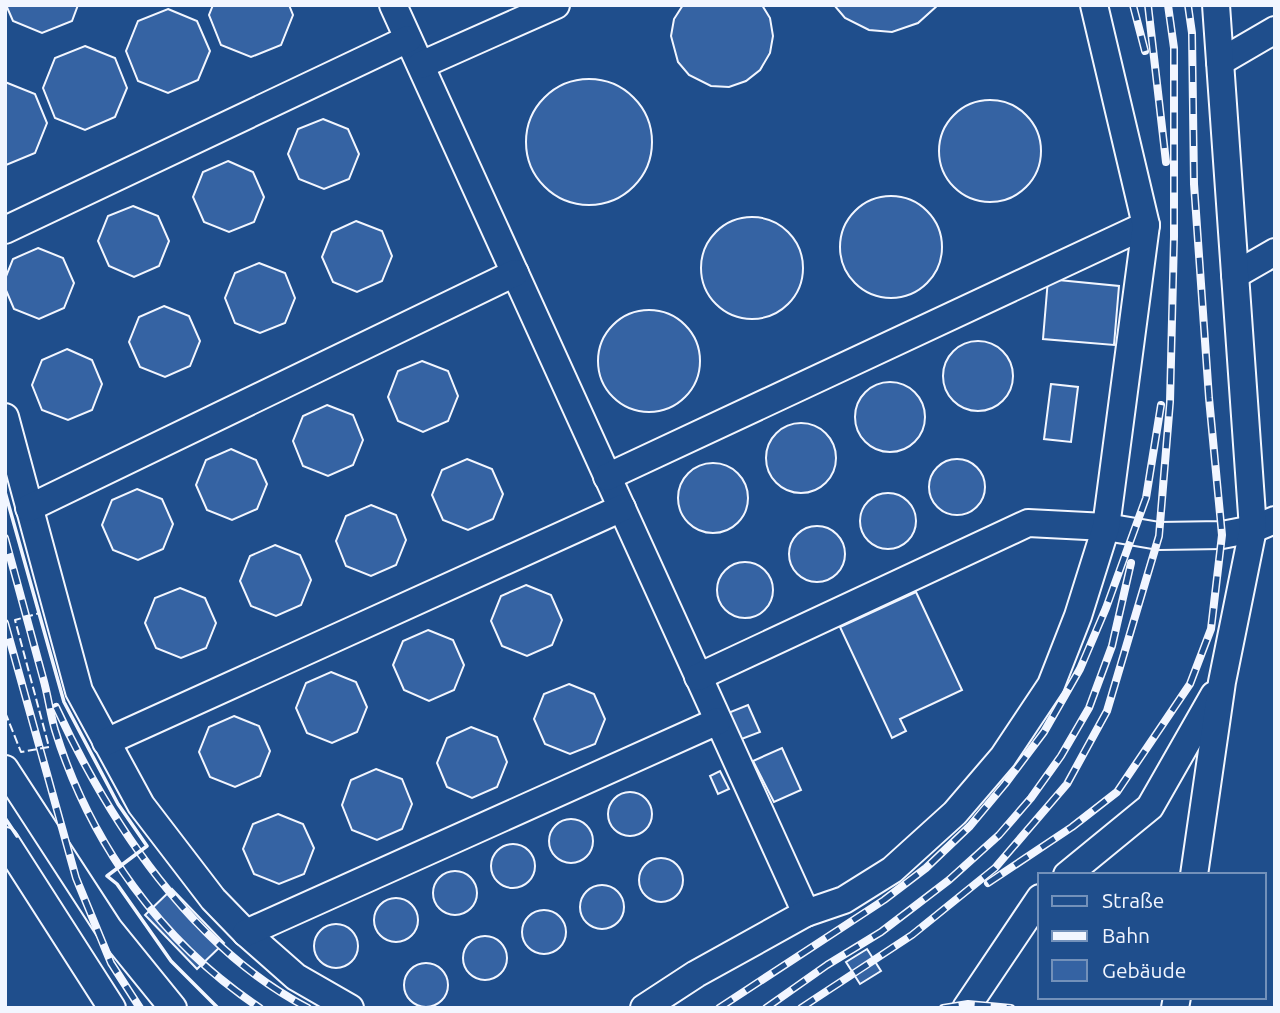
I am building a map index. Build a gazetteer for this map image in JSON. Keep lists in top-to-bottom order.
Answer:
{
  "legend": ["Straße", "Bahn", "Gebäude"]
}
